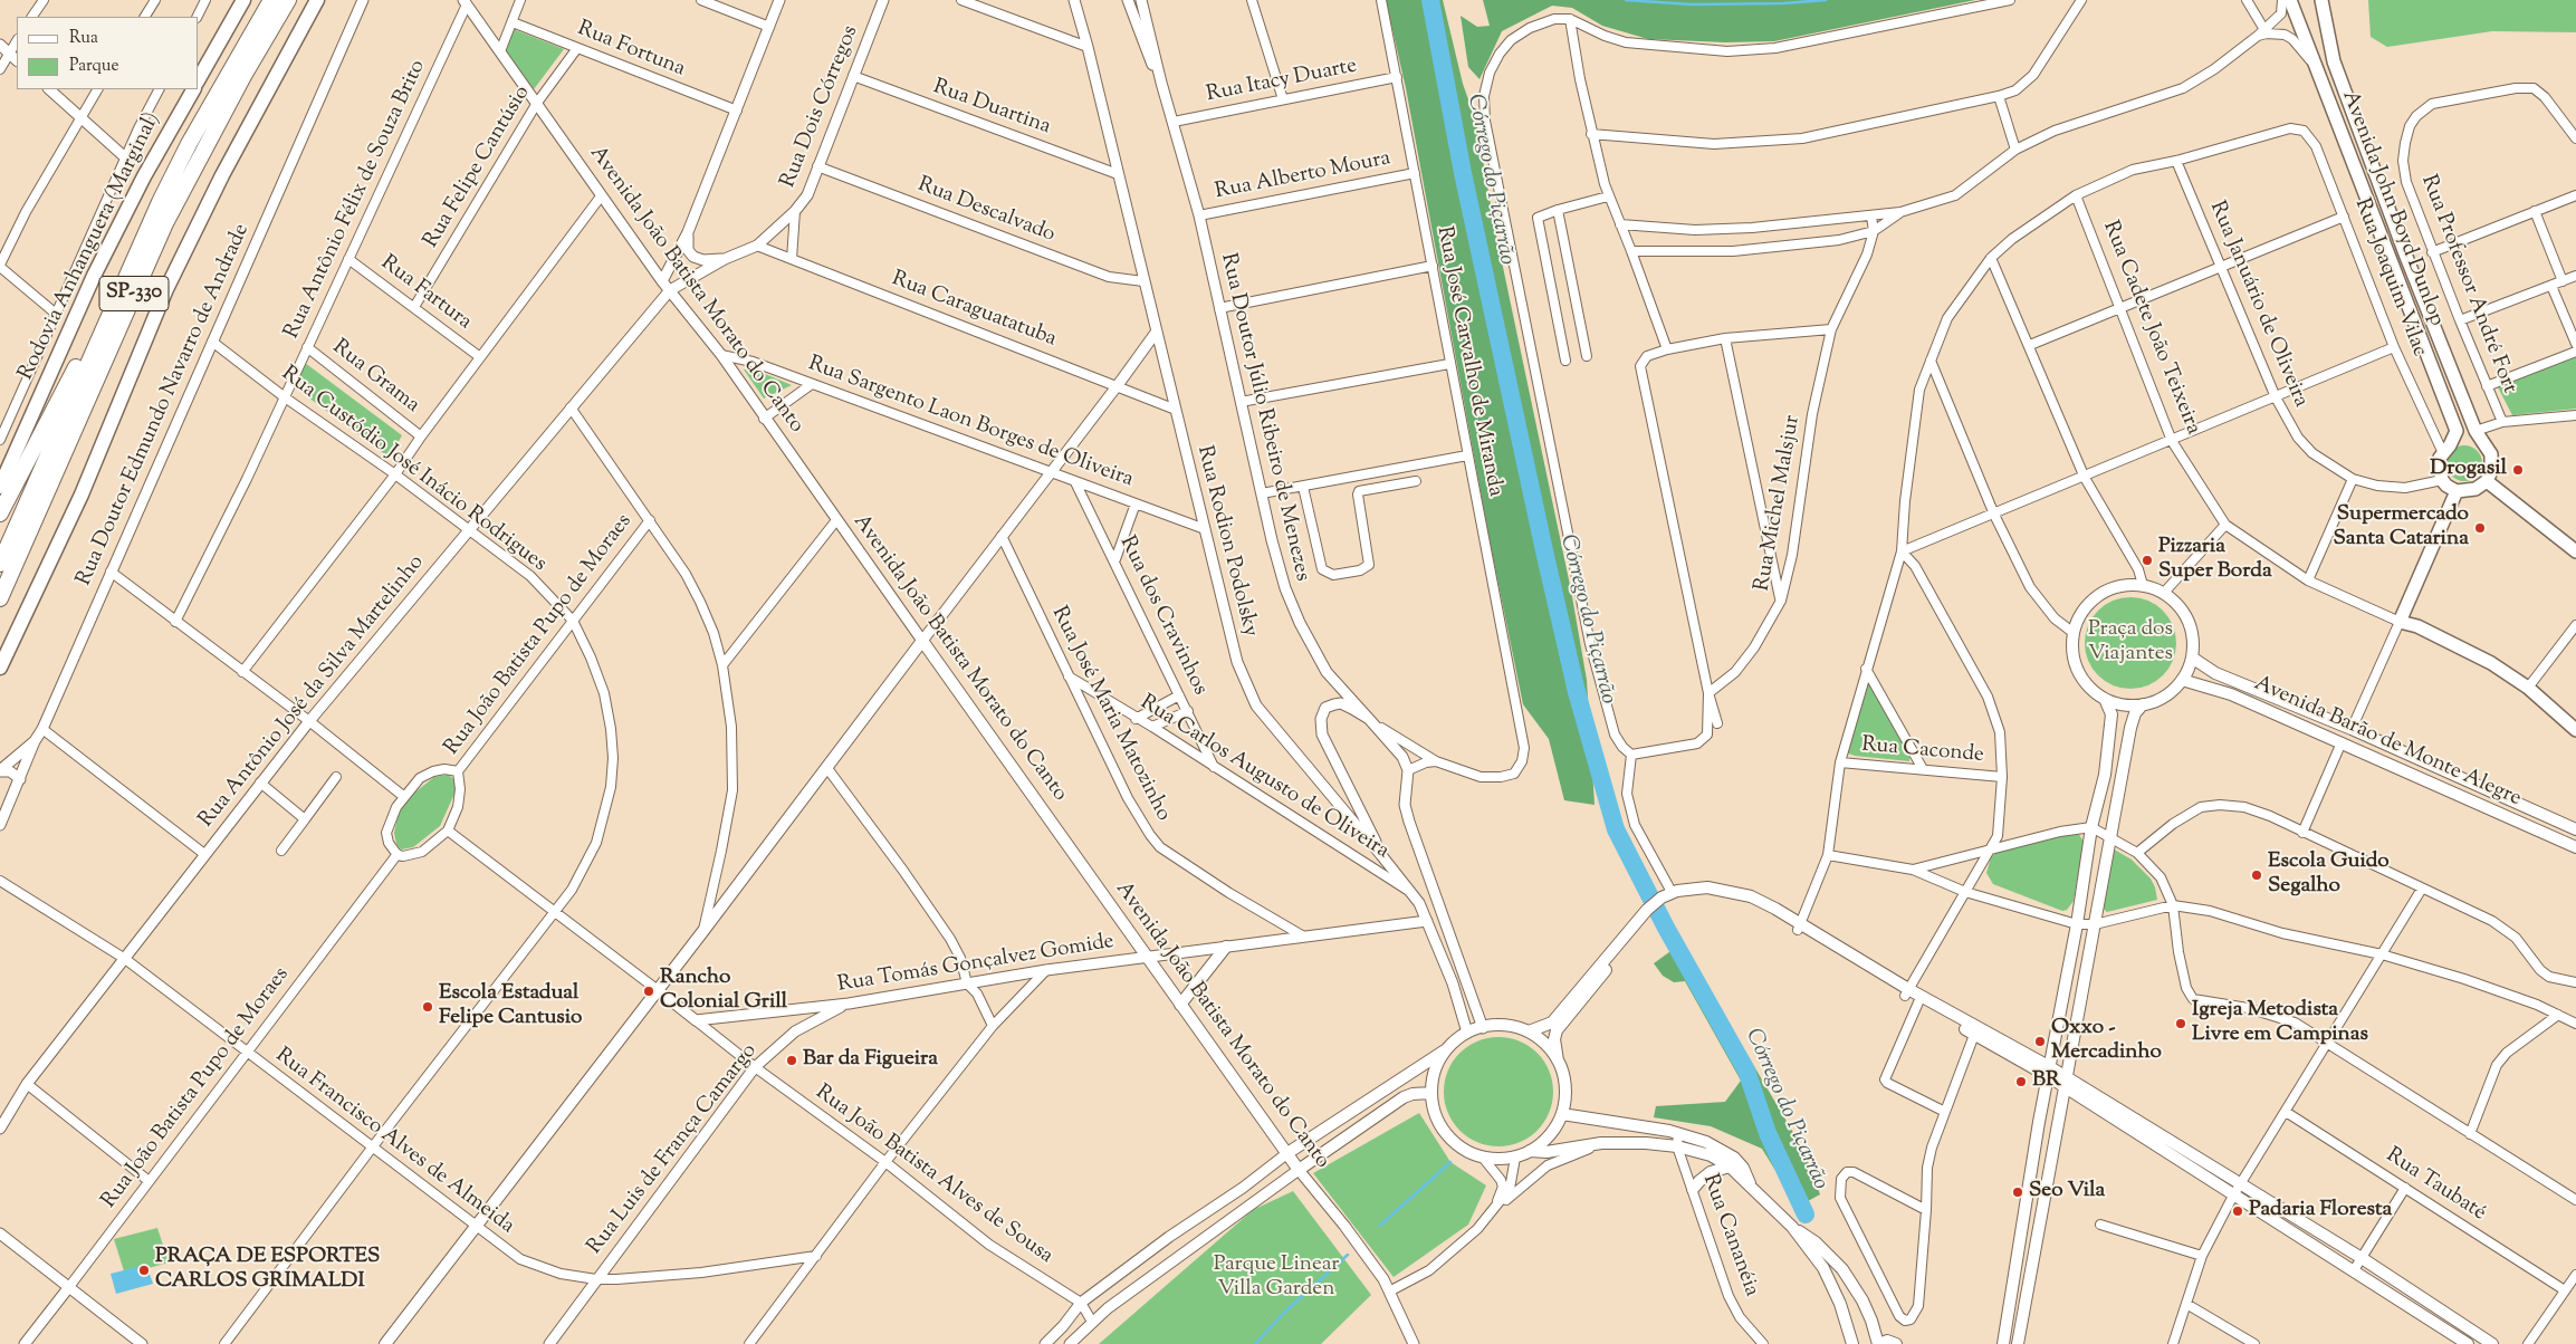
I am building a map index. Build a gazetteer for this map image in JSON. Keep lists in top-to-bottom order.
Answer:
{
  "streets": {
    "highway": ["Rodovia Anhanguera (Marginal)", "SP-330"],
    "main road": [
      "Avenida John Boyd Dunlop",
      "Avenida João Batista Morato do Canto",
      "Rua Cadete João Teixeira",
      "Avenida Barão de Monte Alegre"
    ],
    "street": [
      "Rua Fortuna",
      "Rua Itacy Duarte",
      "Rua Dois Córregos",
      "Rua Duartina",
      "Rua Felipe Cantúsio",
      "Rua Alberto Moura",
      "Rua Antônio Félix de Souza Brito",
      "Rua Descalvado",
      "Rua Joaquim Vilac",
      "Rua Professor André Fort",
      "Rua Fartura",
      "Rua Januário de Oliveira",
      "Rua Caraguatatuba",
      "Rua José Carvalho de Miranda",
      "Rua Grama",
      "Rua Doutor Edmundo Navarro de Andrade",
      "Rua Doutor Júlio Ribeiro de Menezes",
      "Rua Sargento Laon Borges de Oliveira",
      "Rua Custódio José Inácio Rodrigues",
      "Rua Michel Malsjur",
      "Rua Rodion Podolsky",
      "Rua dos Cravinhos",
      "Rua João Batista Pupo de Moraes",
      "Rua Antônio José da Silva Martelinho",
      "Rua José Maria Matozinho",
      "Rua Caconde",
      "Rua Carlos Augusto de Oliveira",
      "Rua Tomás Gonçalvez Gomide",
      "Rua Francisco Alves de Almeida",
      "Rua Luis de França Camargo",
      "Rua João Batista Alves de Sousa",
      "Rua Taubaté",
      "Rua Cananéia"
    ]
  },
  "crossings": [
    ["Rua Fortuna", "Rua Felipe Cantúsio"],
    ["Rua Itacy Duarte", "Rua José Carvalho de Miranda"],
    ["Rua Itacy Duarte", "Rua Doutor Júlio Ribeiro de Menezes"],
    ["Rua Dois Córregos", "Rua Duartina"],
    ["Rua Dois Córregos", "Rua Descalvado"],
    ["Rua Dois Córregos", "Avenida João Batista Morato do Canto"],
    ["Rua Dois Córregos", "Rua Caraguatatuba"],
    ["Rua Dois Córregos", "Rua Antônio José da Silva Martelinho"],
    ["Rua Duartina", "Rua Rodion Podolsky"],
    ["Rua Felipe Cantúsio", "Avenida João Batista Morato do Canto"],
    ["Rua Felipe Cantúsio", "Rua Fartura"],
    ["Rua Alberto Moura", "Rua José Carvalho de Miranda"],
    ["Rua Alberto Moura", "Rua Doutor Júlio Ribeiro de Menezes"],
    ["Rua Antônio Félix de Souza Brito", "Avenida João Batista Morato do Canto"],
    ["Rua Antônio Félix de Souza Brito", "Rua Fartura"],
    ["Rua Antônio Félix de Souza Brito", "Rua Grama"],
    ["Rua Antônio Félix de Souza Brito", "Rua Custódio José Inácio Rodrigues"],
    ["Avenida John Boyd Dunlop", "Rua Joaquim Vilac"],
    ["Rua Descalvado", "Rua Rodion Podolsky"],
    ["Rua Joaquim Vilac", "Rua Januário de Oliveira"],
    ["Avenida João Batista Morato do Canto", "Rua Sargento Laon Borges de Oliveira"],
    ["Avenida João Batista Morato do Canto", "Rua Antônio José da Silva Martelinho"],
    ["Avenida João Batista Morato do Canto", "Rua Tomás Gonçalvez Gomide"],
    ["Rua Caraguatatuba", "Rua Rodion Podolsky"],
    ["Rua José Carvalho de Miranda", "Rua Doutor Júlio Ribeiro de Menezes"],
    ["Rua Doutor Edmundo Navarro de Andrade", "Rua Custódio José Inácio Rodrigues"],
    ["Rua Sargento Laon Borges de Oliveira", "Rua Rodion Podolsky"],
    ["Rua Sargento Laon Borges de Oliveira", "Rua dos Cravinhos"],
    ["Rua Custódio José Inácio Rodrigues", "Rua João Batista Pupo de Moraes"],
    ["Rua Custódio José Inácio Rodrigues", "Rua Antônio José da Silva Martelinho"],
    ["Rua Custódio José Inácio Rodrigues", "Rua Francisco Alves de Almeida"],
    ["Rua Custódio José Inácio Rodrigues", "Rua João Batista Alves de Sousa"],
    ["Rua Rodion Podolsky", "Rua Carlos Augusto de Oliveira"],
    ["Rua Rodion Podolsky", "Rua Tomás Gonçalvez Gomide"],
    ["Rua dos Cravinhos", "Rua Carlos Augusto de Oliveira"],
    ["Rua João Batista Pupo de Moraes", "Rua Francisco Alves de Almeida"],
    ["Rua João Batista Pupo de Moraes", "Rua João Batista Alves de Sousa"],
    ["Rua Antônio José da Silva Martelinho", "Rua Francisco Alves de Almeida"],
    ["Rua José Maria Matozinho", "Rua Carlos Augusto de Oliveira"],
    ["Rua José Maria Matozinho", "Rua Tomás Gonçalvez Gomide"],
    ["Rua Tomás Gonçalvez Gomide", "Rua Luis de França Camargo"],
    ["Rua Tomás Gonçalvez Gomide", "Rua João Batista Alves de Sousa"],
    ["Rua Francisco Alves de Almeida", "Rua Luis de França Camargo"],
    ["Rua Luis de França Camargo", "Rua João Batista Alves de Sousa"]
  ],
  "water": ["Córrego do Piçarrão"],
  "parks": ["Praça dos Viajantes", "Parque Linear Villa Garden"],
  "places": [
    "Drogasil",
    "Supermercado Santa Catarina",
    "Pizzaria Super Borda",
    "Escola Guido Segalho",
    "Rancho Colonial Grill",
    "Escola Estadual Felipe Cantusio",
    "Igreja Metodista Livre em Campinas",
    "Oxxo - Mercadinho",
    "Bar da Figueira",
    "BR",
    "Seo Vila",
    "Padaria Floresta",
    "PRAÇA DE ESPORTES CARLOS GRIMALDI"
  ],
  "legend": ["Rua", "Parque"]
}
